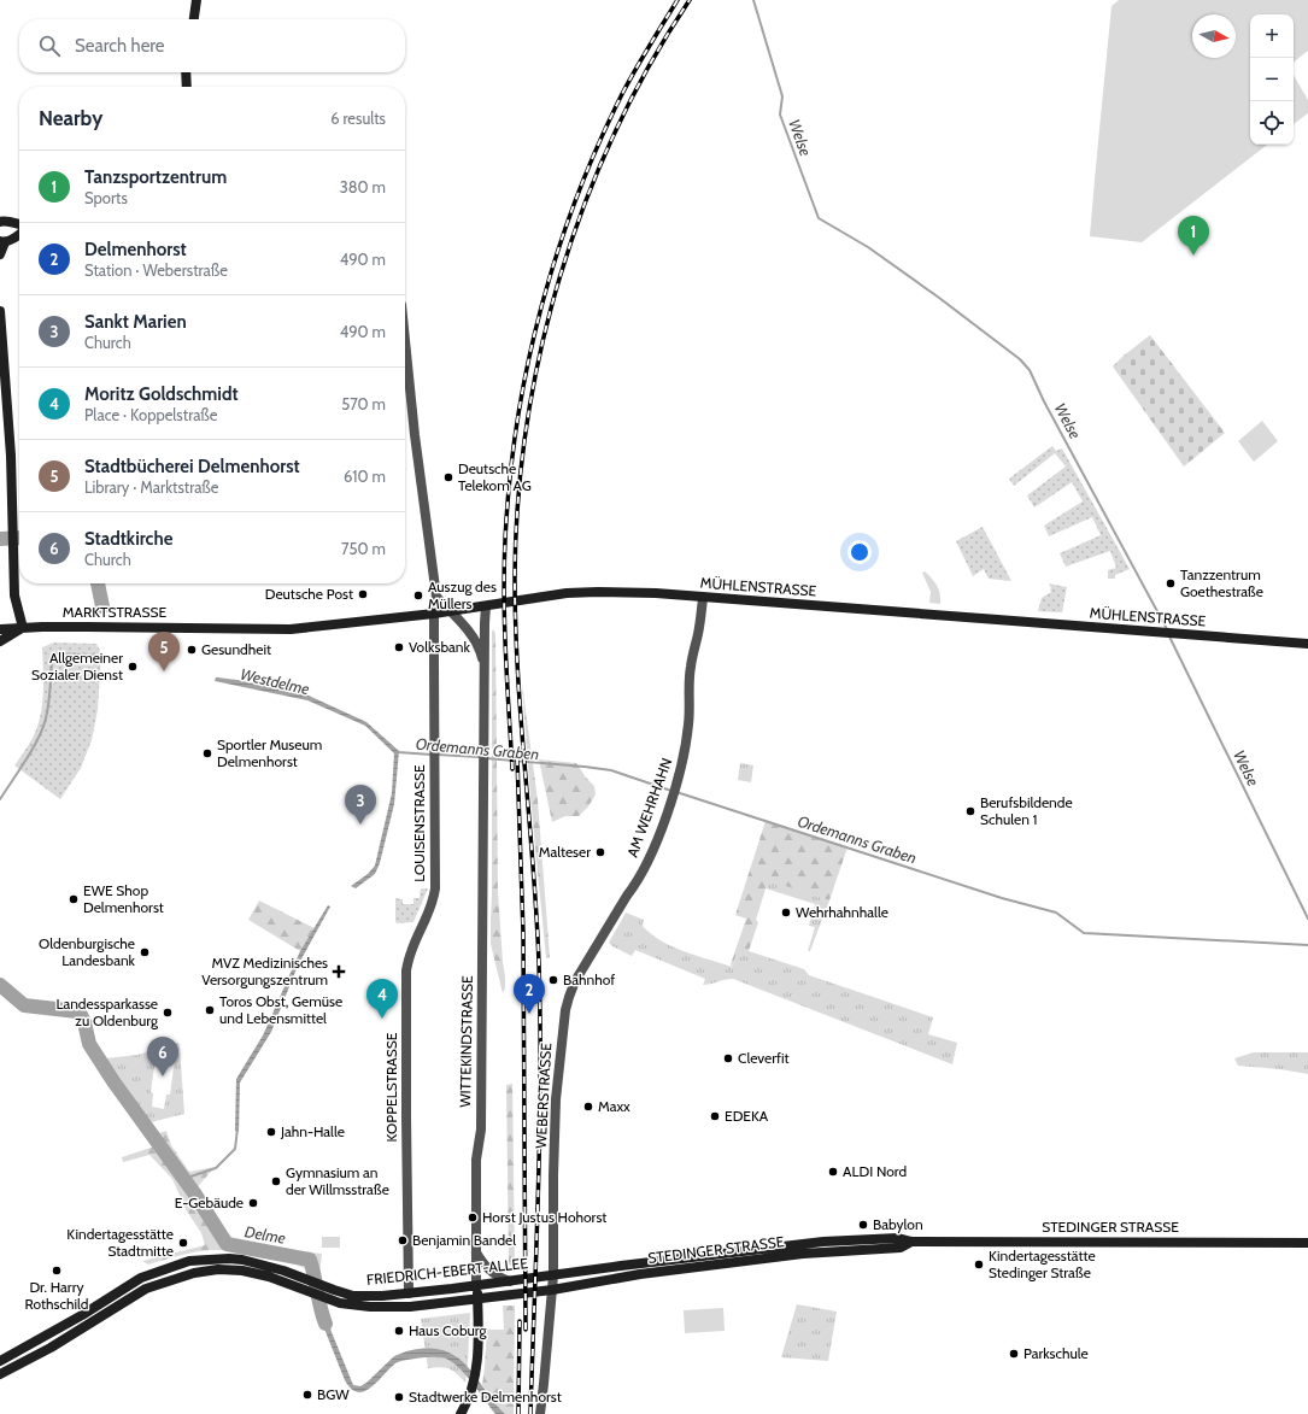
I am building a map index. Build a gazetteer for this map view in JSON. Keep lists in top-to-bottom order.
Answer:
{
  "streets": {
    "main road": [
      "MÜHLENSTRASSE",
      "MARKTSTRASSE",
      "WITTEKINDSTRASSE",
      "STEDINGER STRASSE",
      "FRIEDRICH-EBERT-ALLEE"
    ],
    "street": [
      "AM WEHRHAHN",
      "LOUISENSTRASSE",
      "KOPPELSTRASSE",
      "WEBERSTRASSE"
    ]
  },
  "crossings": [
    ["MÜHLENSTRASSE", "MARKTSTRASSE"],
    ["MÜHLENSTRASSE", "AM WEHRHAHN"],
    ["MÜHLENSTRASSE", "LOUISENSTRASSE"],
    ["MÜHLENSTRASSE", "WITTEKINDSTRASSE"],
    ["AM WEHRHAHN", "WEBERSTRASSE"],
    ["LOUISENSTRASSE", "WITTEKINDSTRASSE"],
    ["LOUISENSTRASSE", "KOPPELSTRASSE"],
    ["WITTEKINDSTRASSE", "FRIEDRICH-EBERT-ALLEE"],
    ["KOPPELSTRASSE", "FRIEDRICH-EBERT-ALLEE"],
    ["WEBERSTRASSE", "STEDINGER STRASSE"],
    ["WEBERSTRASSE", "FRIEDRICH-EBERT-ALLEE"],
    ["STEDINGER STRASSE", "FRIEDRICH-EBERT-ALLEE"]
  ],
  "water": [
    "Welse",
    "Westdelme",
    "Ordemanns Graben",
    "Delme"
  ],
  "places": {
    "other": [
      "Deutsche Telekom AG",
      "Tanzzentrum Goethestraße",
      "Deutsche Post",
      "Auszug des Müllers",
      "Volksbank",
      "Gesundheit",
      "Allgemeiner Sozialer Dienst",
      "Sportler Museum Delmenhorst",
      "Berufsbildende Schulen 1",
      "Malteser",
      "EWE Shop Delmenhorst",
      "Wehrhahnhalle",
      "Oldenburgische Landesbank",
      "Bahnhof",
      "Toros Obst, Gemüse und Lebensmittel",
      "Landessparkasse zu Oldenburg",
      "Cleverfit",
      "Maxx",
      "EDEKA",
      "Jahn-Halle",
      "ALDI Nord",
      "Gymnasium an der Willmsstraße",
      "E-Gebäude",
      "Horst Justus Hohorst",
      "Babylon",
      "Benjamin Bandel",
      "Kindertagesstätte Stadtmitte",
      "Kindertagesstätte Stedinger Straße",
      "Dr. Harry Rothschild",
      "Haus Coburg",
      "Parkschule",
      "BGW",
      "Stadtwerke Delmenhorst"
    ],
    "health": ["MVZ Medizinisches Versorgungszentrum"]
  },
  "north": "right",
  "page": {
    "map_buttons": ["+", "−"],
    "search": "Search here",
    "heading": ["Nearby", "6 results"],
    "list": [
      {
        "mark": "1",
        "name": "Tanzsportzentrum",
        "note": "Sports",
        "value": "380 m"
      },
      {
        "mark": "2",
        "name": "Delmenhorst",
        "note": "Station · Weberstraße",
        "value": "490 m"
      },
      {
        "mark": "3",
        "name": "Sankt Marien",
        "note": "Church",
        "value": "490 m"
      },
      {
        "mark": "4",
        "name": "Moritz Goldschmidt",
        "note": "Place · Koppelstraße",
        "value": "570 m"
      },
      {
        "mark": "5",
        "name": "Stadtbücherei Delmenhorst",
        "note": "Library · Marktstraße",
        "value": "610 m"
      },
      {
        "mark": "6",
        "name": "Stadtkirche",
        "note": "Church",
        "value": "750 m"
      }
    ],
    "pins": [
      "1",
      "5",
      "3",
      "2",
      "4",
      "6"
    ]
  }
}
